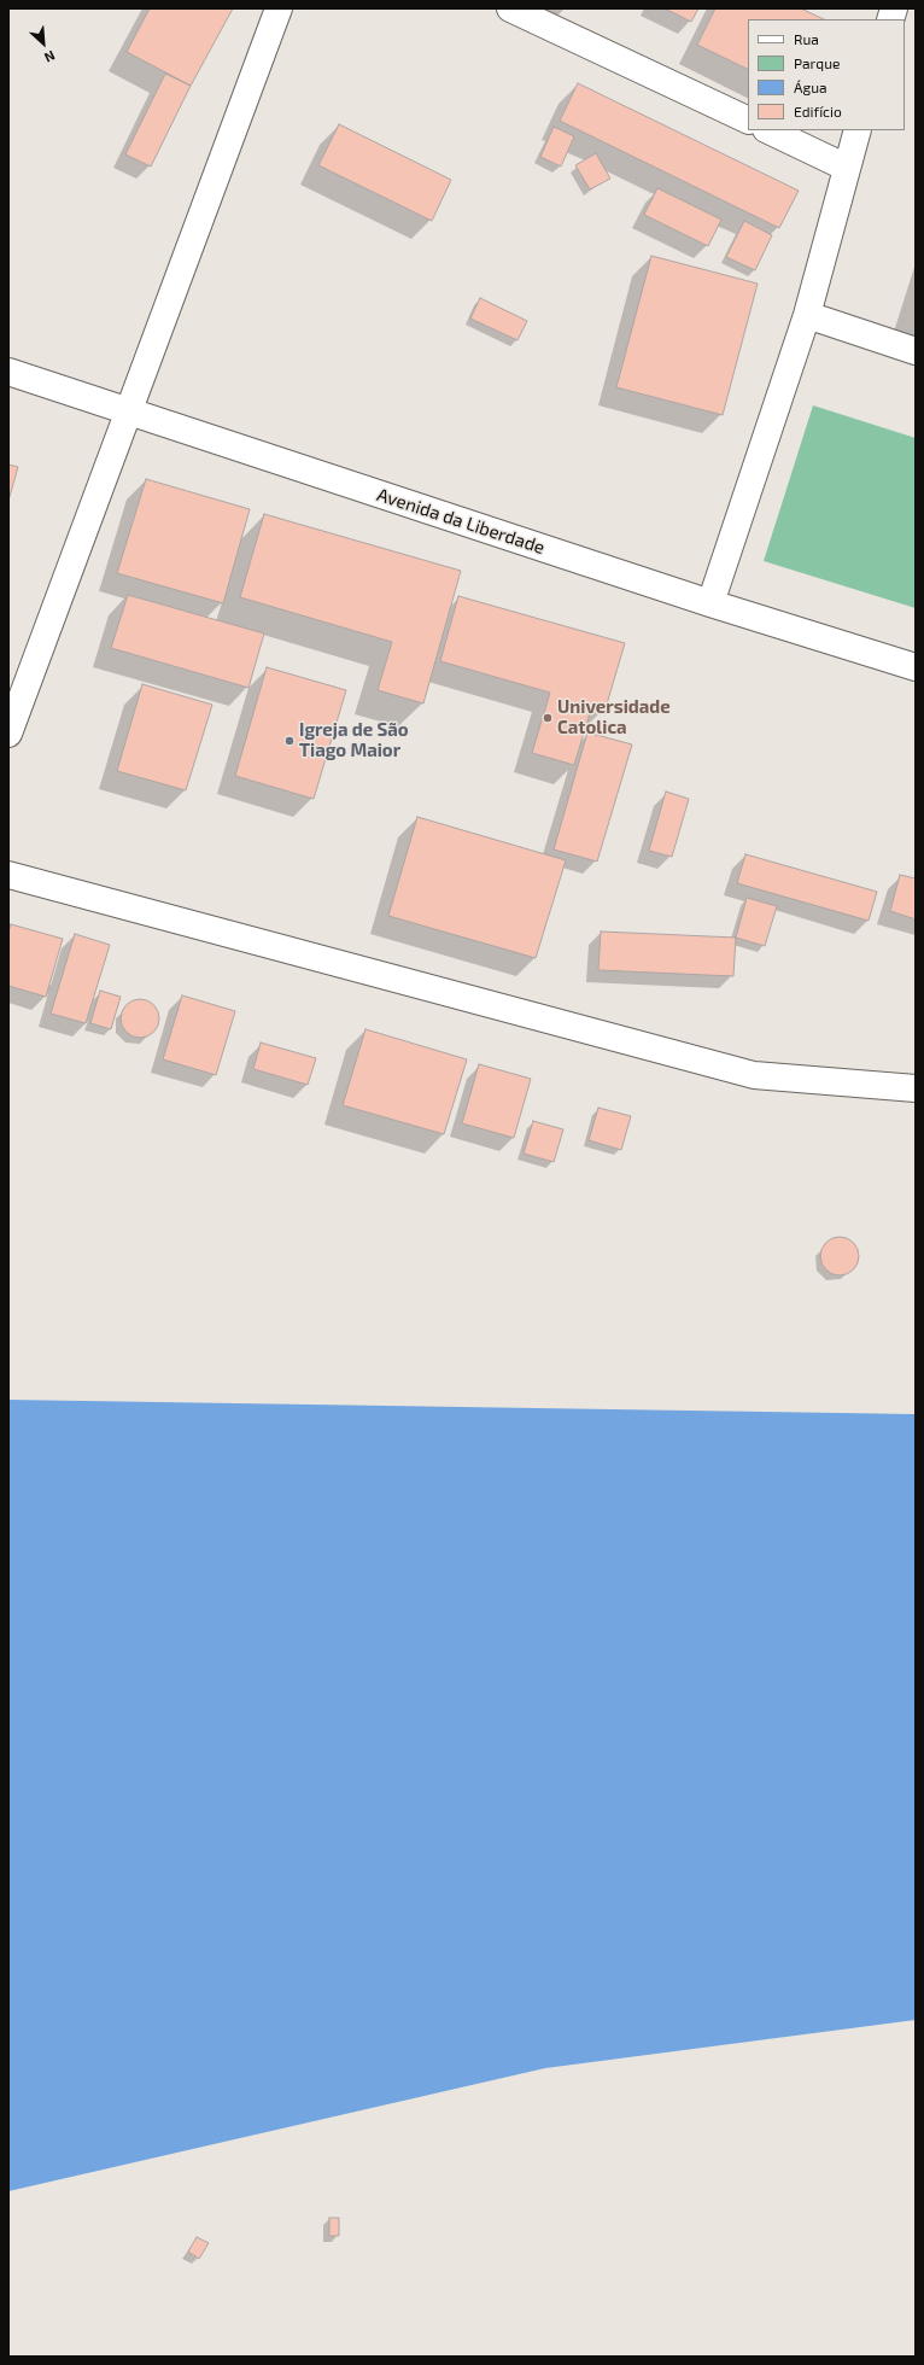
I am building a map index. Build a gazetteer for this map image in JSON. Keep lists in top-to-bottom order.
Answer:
{
  "streets": {
    "street": ["Avenida da Liberdade"]
  },
  "places": ["Universidade Catolica", "Igreja de São Tiago Maior"],
  "legend": [
    "Rua",
    "Parque",
    "Água",
    "Edifício"
  ],
  "north": "bottom right"
}
